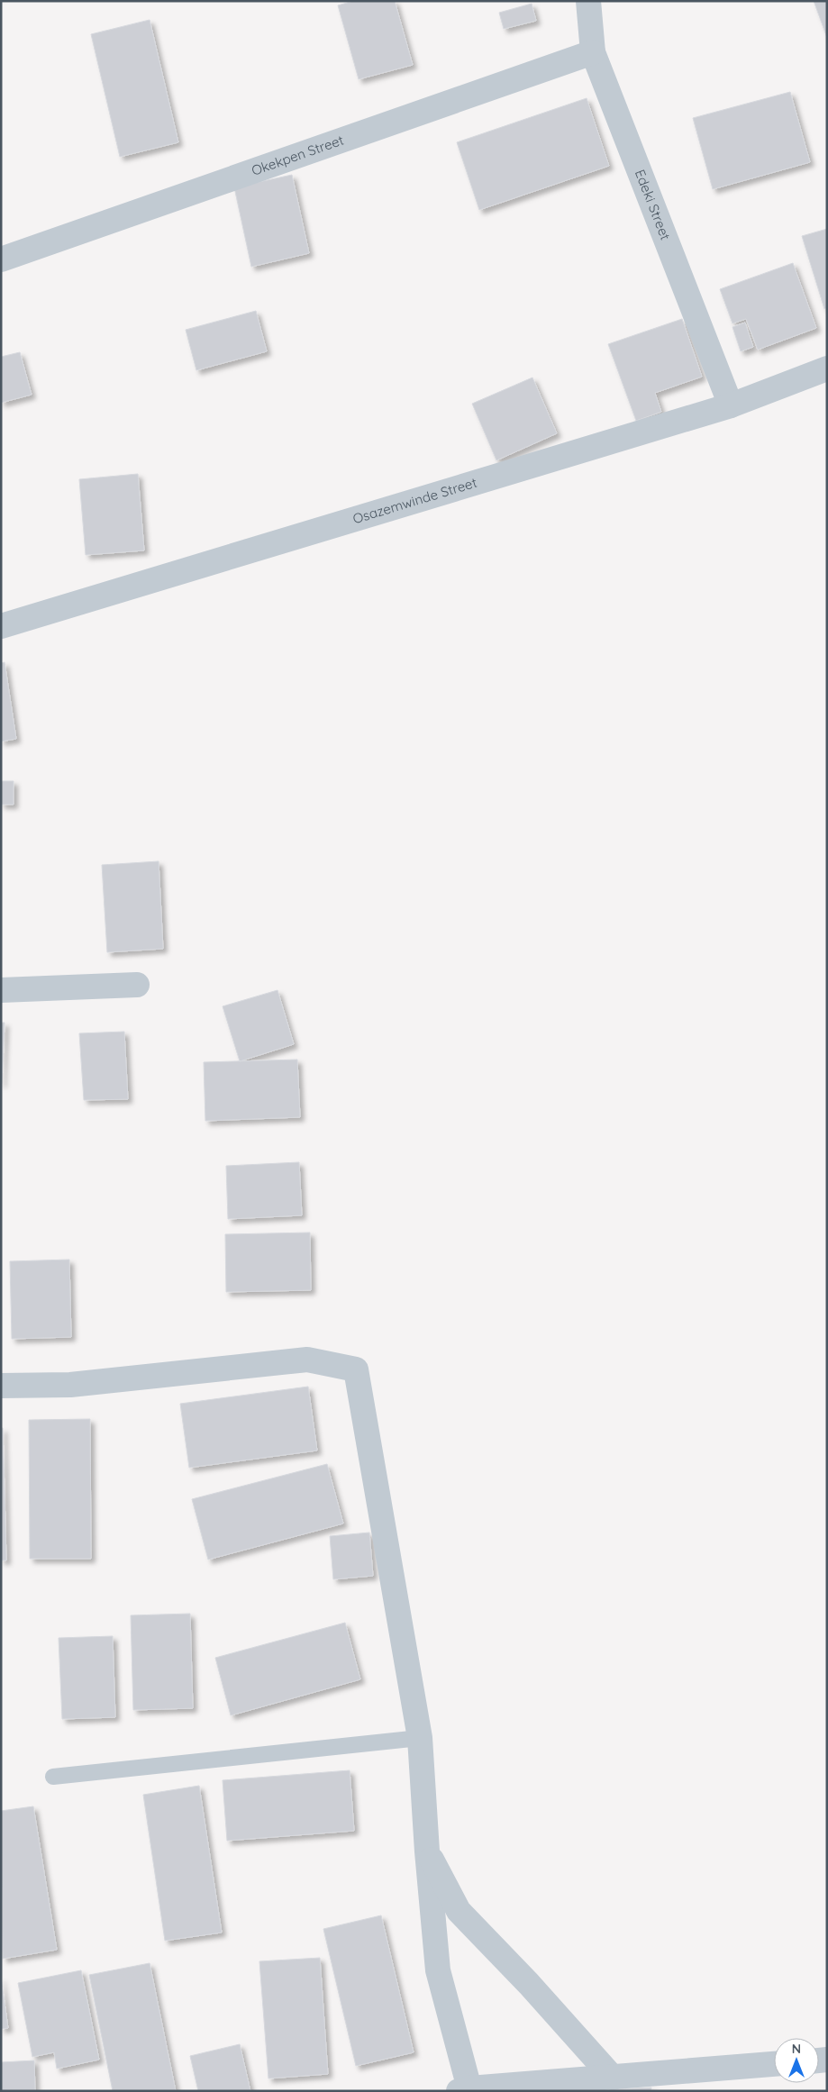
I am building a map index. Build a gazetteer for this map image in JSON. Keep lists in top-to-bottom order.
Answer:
{
  "streets": {
    "street": ["Okekpen Street", "Edeki Street", "Osazemwinde Street"]
  },
  "crossings": [
    ["Okekpen Street", "Edeki Street"],
    ["Edeki Street", "Osazemwinde Street"]
  ],
  "north": "top"
}
